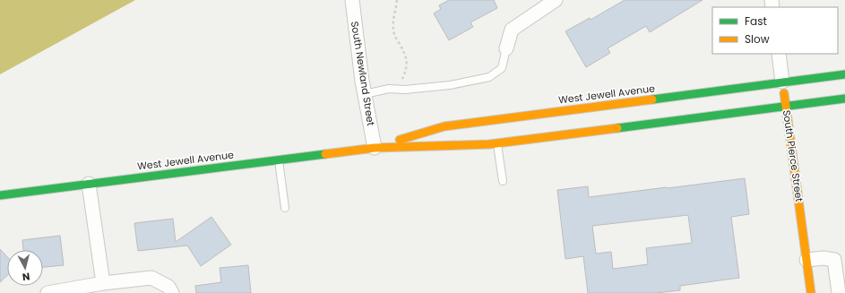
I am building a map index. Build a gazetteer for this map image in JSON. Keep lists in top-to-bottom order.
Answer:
{
  "streets": {
    "main road": ["West Jewell Avenue", "South Pierce Street"],
    "street": ["South Newland Street"]
  },
  "crossings": [
    ["South Newland Street", "West Jewell Avenue"],
    ["West Jewell Avenue", "South Pierce Street"]
  ],
  "legend": ["Fast", "Slow"],
  "north": "bottom"
}
